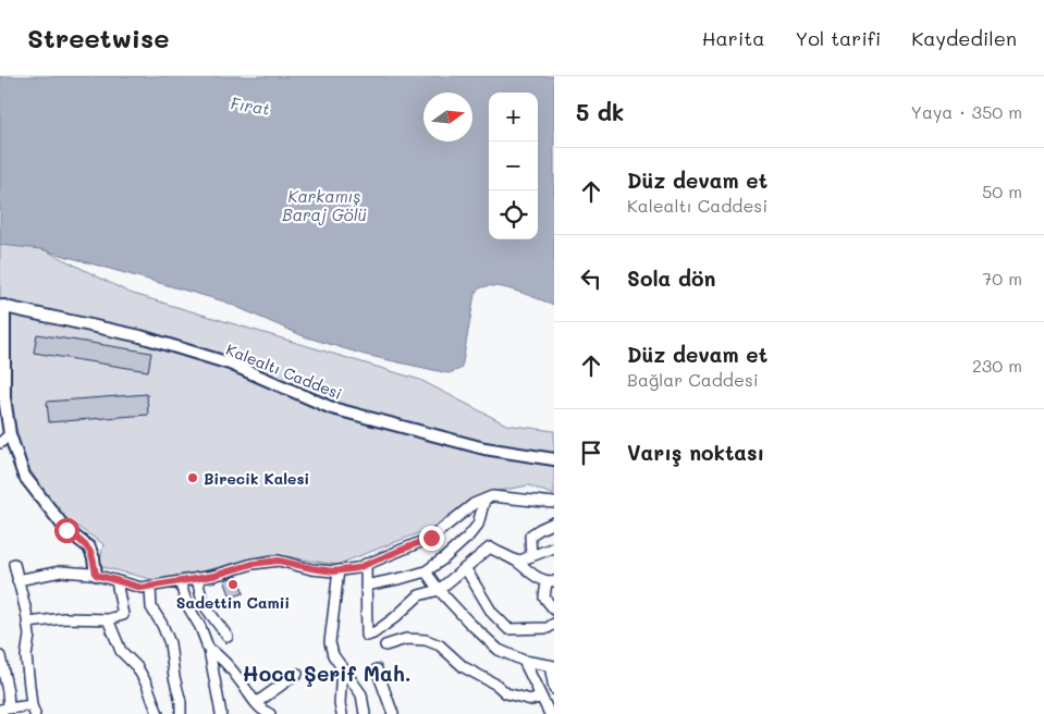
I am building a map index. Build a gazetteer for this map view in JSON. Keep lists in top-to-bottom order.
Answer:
{
  "streets": {
    "street": ["Kalealtı Caddesi"]
  },
  "districts": ["Hoca Şerif Mah."],
  "water": ["Fırat", "Karkamış Baraj Gölü"],
  "places": ["Birecik Kalesi", "Sadettin Camii"],
  "north": "right",
  "page": {
    "header": "Streetwise",
    "nav": ["Harita", "Yol tarifi", "Kaydedilen"],
    "heading": ["5 dk", "Yaya · 350 m"],
    "map_buttons": ["+", "−"],
    "list": [
      ["Düz devam et", "Kalealtı Caddesi", "50 m"],
      ["Sola dön", "70 m"],
      ["Düz devam et", "Bağlar Caddesi", "230 m"],
      "Varış noktası"
    ]
  }
}
